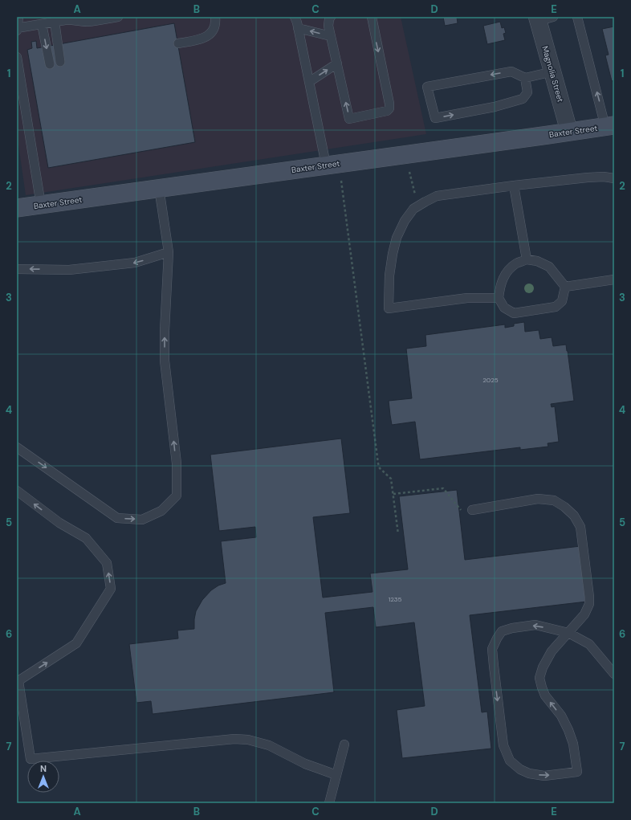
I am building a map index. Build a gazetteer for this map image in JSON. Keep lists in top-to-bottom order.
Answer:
{
  "streets": {
    "main road": ["Baxter Street"],
    "street": ["Magnolia Street"]
  },
  "crossings": [
    ["Magnolia Street", "Baxter Street"]
  ],
  "house_numbers": ["2025", "1235"],
  "north": "top",
  "grid": {
    "columns": [
      "A",
      "B",
      "C",
      "D",
      "E"
    ],
    "rows": [
      "1",
      "2",
      "3",
      "4",
      "5",
      "6",
      "7"
    ]
  }
}
